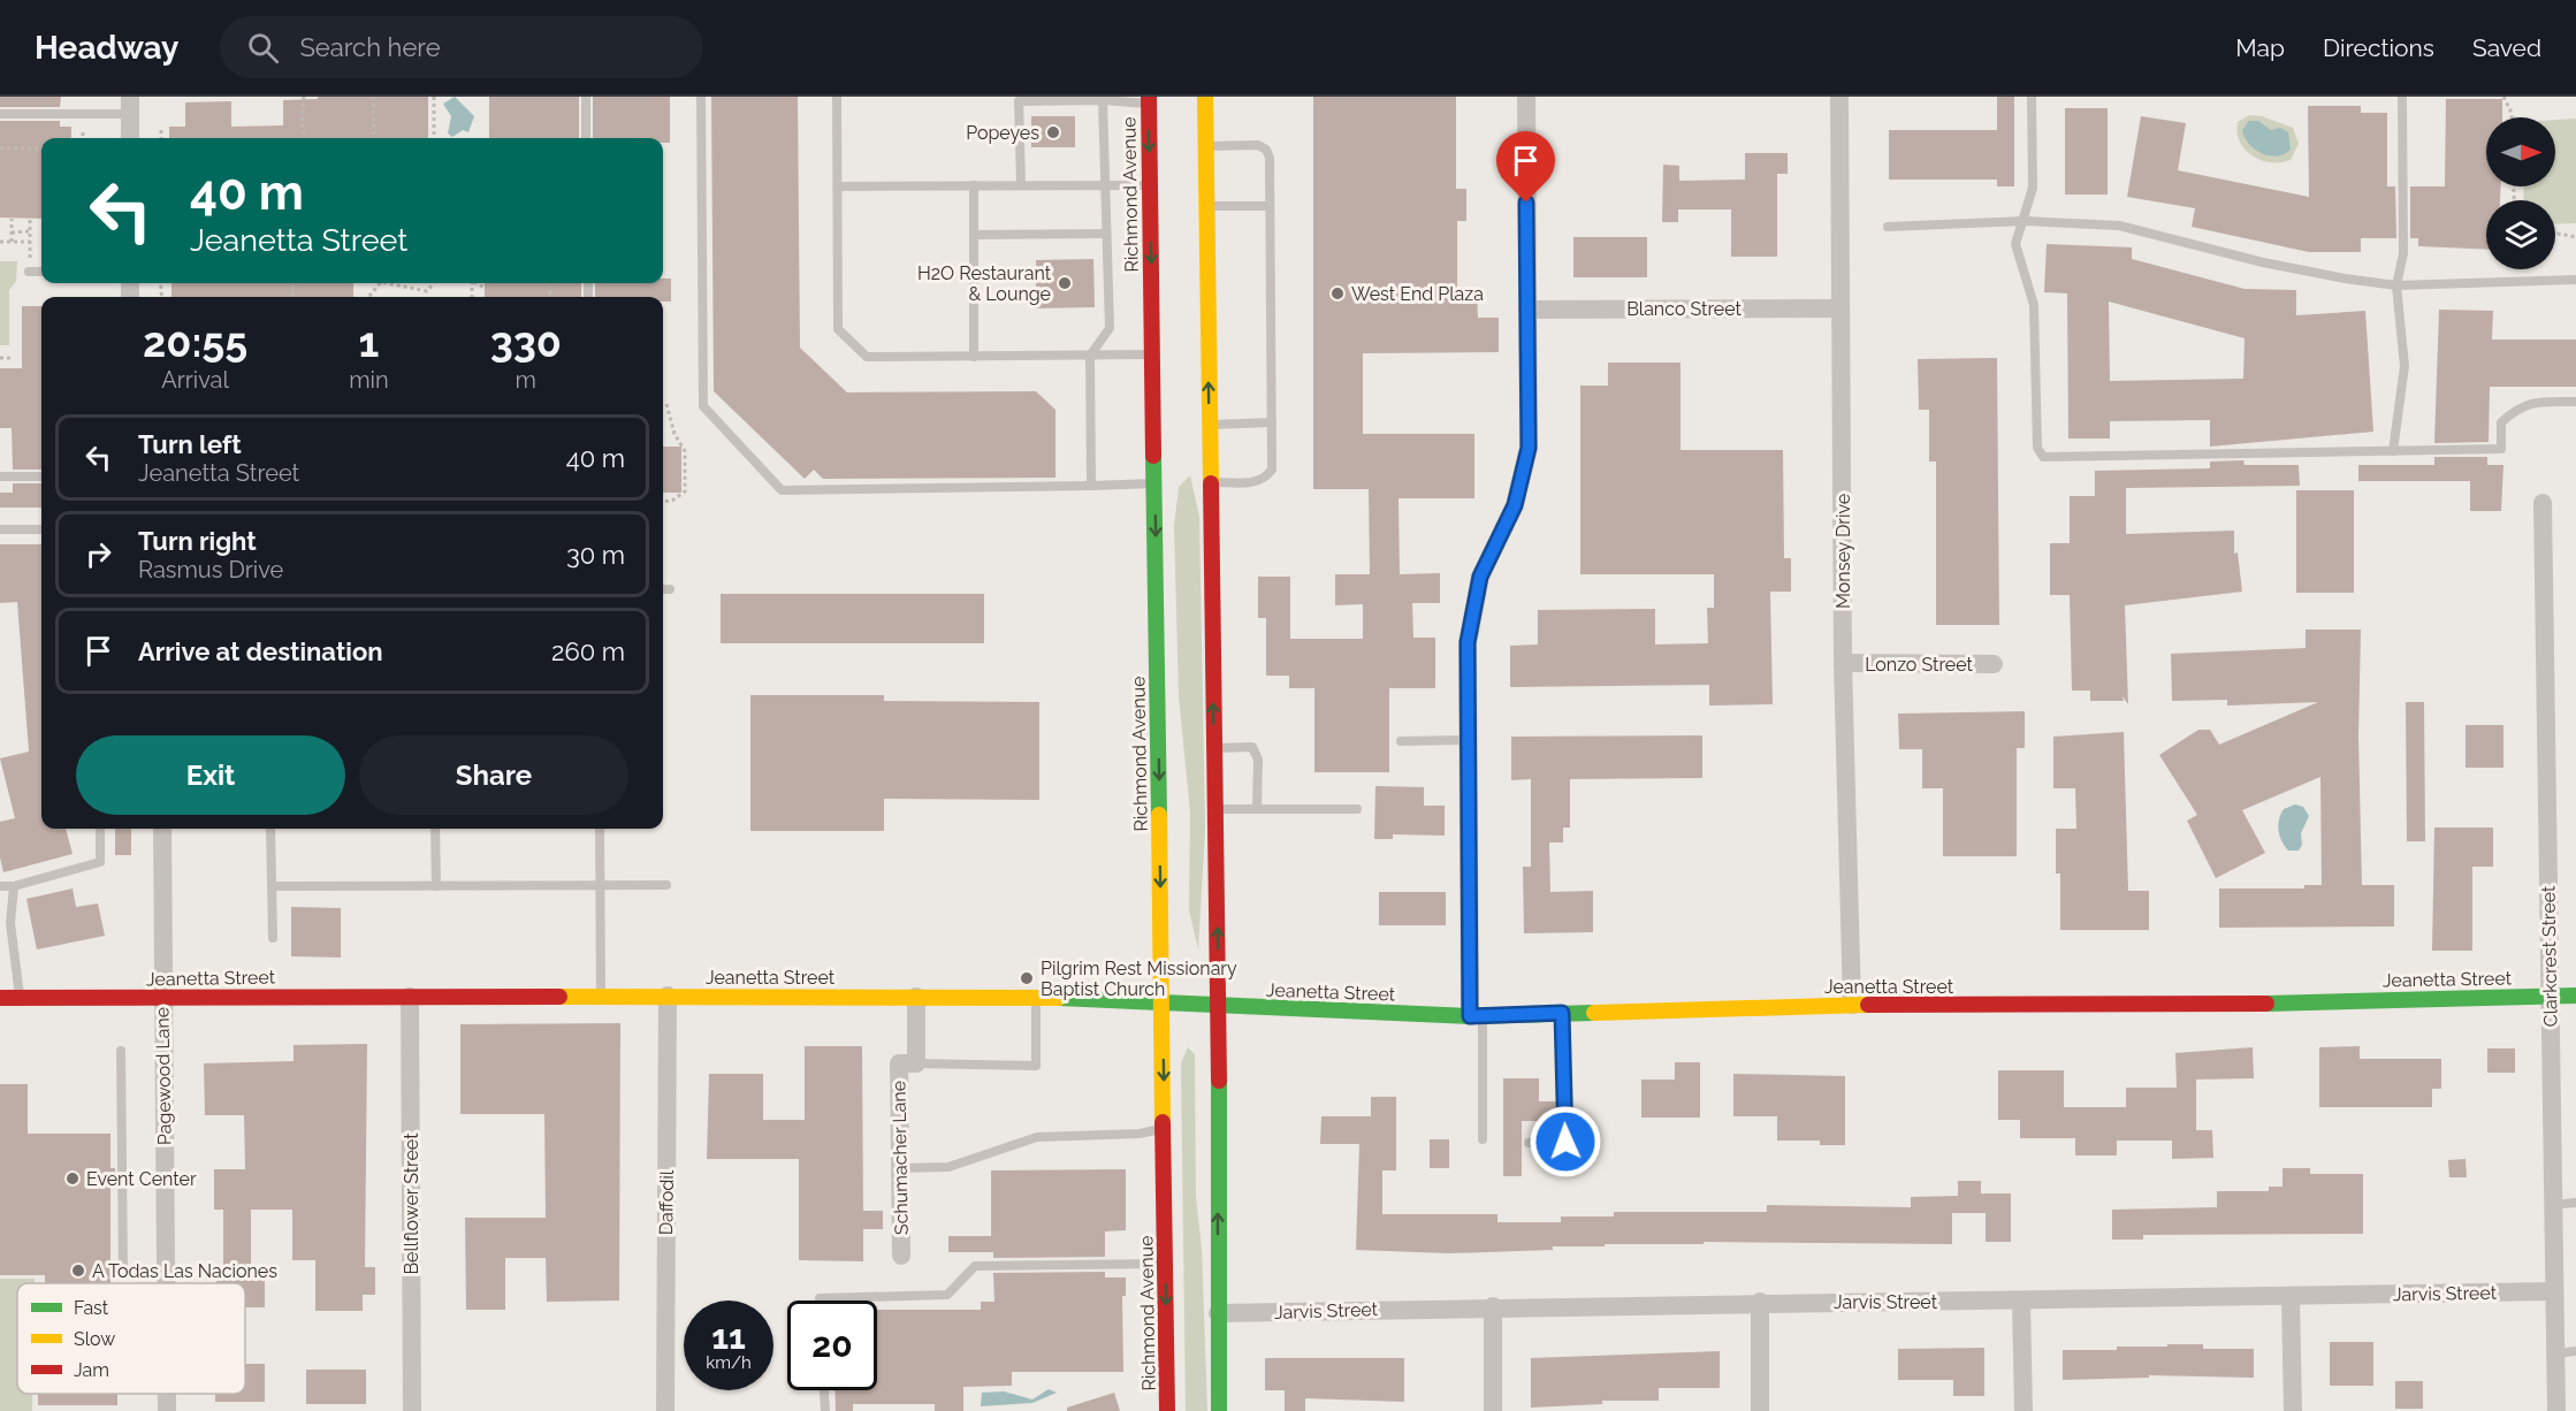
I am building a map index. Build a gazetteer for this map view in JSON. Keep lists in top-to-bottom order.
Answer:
{
  "streets": {
    "main road": ["Richmond Avenue", "Jeanetta Street"],
    "street": [
      "Blanco Street",
      "Monsey Drive",
      "Lonzo Street",
      "Clarkcrest Street",
      "Pagewood Lane",
      "Schumacher Lane",
      "Daffodil",
      "Bellflower Street",
      "Jarvis Street"
    ]
  },
  "crossings": [
    ["Richmond Avenue", "Jeanetta Street"],
    ["Blanco Street", "Monsey Drive"],
    ["Monsey Drive", "Lonzo Street"],
    ["Monsey Drive", "Jeanetta Street"],
    ["Clarkcrest Street", "Jeanetta Street"],
    ["Clarkcrest Street", "Jarvis Street"],
    ["Jeanetta Street", "Pagewood Lane"],
    ["Jeanetta Street", "Schumacher Lane"],
    ["Jeanetta Street", "Daffodil"],
    ["Jeanetta Street", "Bellflower Street"]
  ],
  "places": [
    "Popeyes",
    "H2O Restaurant & Lounge",
    "West End Plaza",
    "Pilgrim Rest Missionary Baptist Church",
    "Event Center",
    "A Todas Las Naciones"
  ],
  "legend": ["Fast", "Slow", "Jam"],
  "north": "right",
  "page": {
    "header": "Headway",
    "search": "Search here",
    "nav": ["Map", "Directions", "Saved"],
    "turn": ["40 m", "Jeanetta Street"],
    "eta": [
      "20:55",
      "Arrival",
      "1",
      "min",
      "330",
      "m"
    ],
    "list": [
      {
        "name": "Turn left",
        "note": "Jeanetta Street",
        "value": "40 m"
      },
      {
        "name": "Turn right",
        "note": "Rasmus Drive",
        "value": "30 m"
      },
      {
        "name": "Arrive at destination",
        "value": "260 m"
      }
    ],
    "buttons": ["Exit", "Share"],
    "speed": "11 km/h",
    "limit": "20"
  }
}
